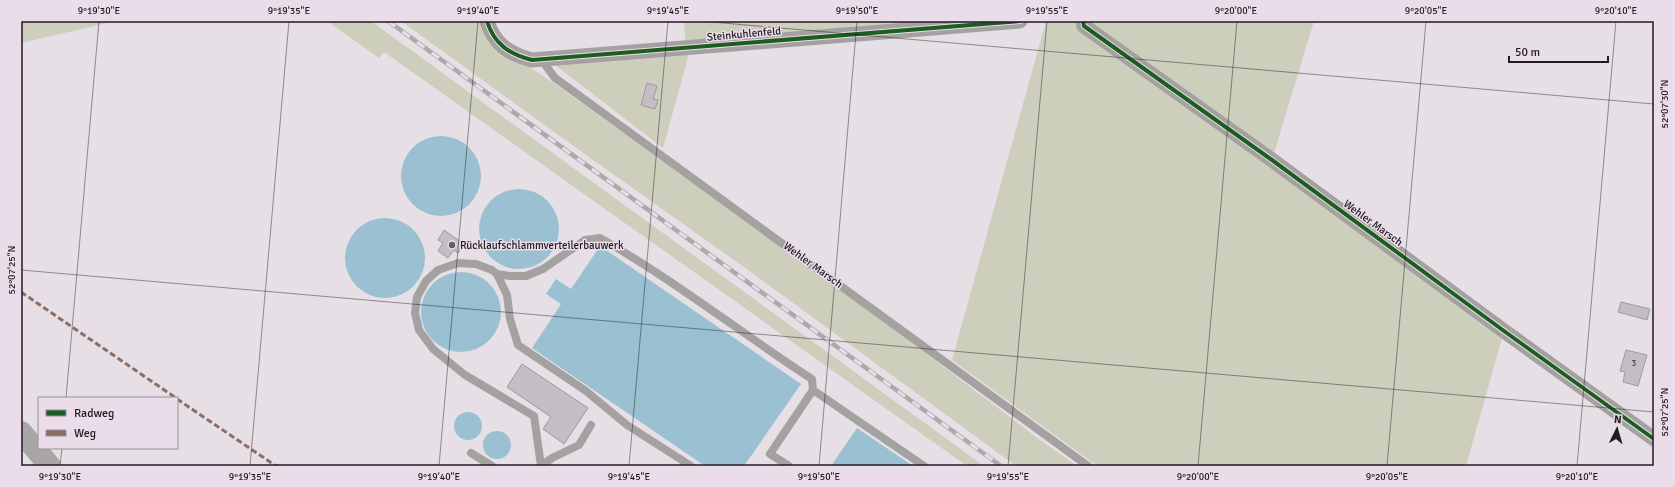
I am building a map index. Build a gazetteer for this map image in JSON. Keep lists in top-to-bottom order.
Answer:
{
  "streets": {
    "street": ["Steinkuhlenfeld", "Wehler Marsch"]
  },
  "crossings": [
    ["Steinkuhlenfeld", "Wehler Marsch"]
  ],
  "places": ["Rücklaufschlammverteilerbauwerk"],
  "house_numbers": ["3"],
  "legend": ["Radweg", "Weg"],
  "scale_bar": "50 m",
  "north": "top",
  "coordinates": [
    "9°19'30\"E",
    "9°19'35\"E",
    "9°19'40\"E",
    "9°19'45\"E",
    "9°19'50\"E",
    "9°19'55\"E",
    "9°20'00\"E",
    "9°20'05\"E",
    "9°20'10\"E",
    "52°07'30\"N",
    "52°07'25\"N"
  ]
}
